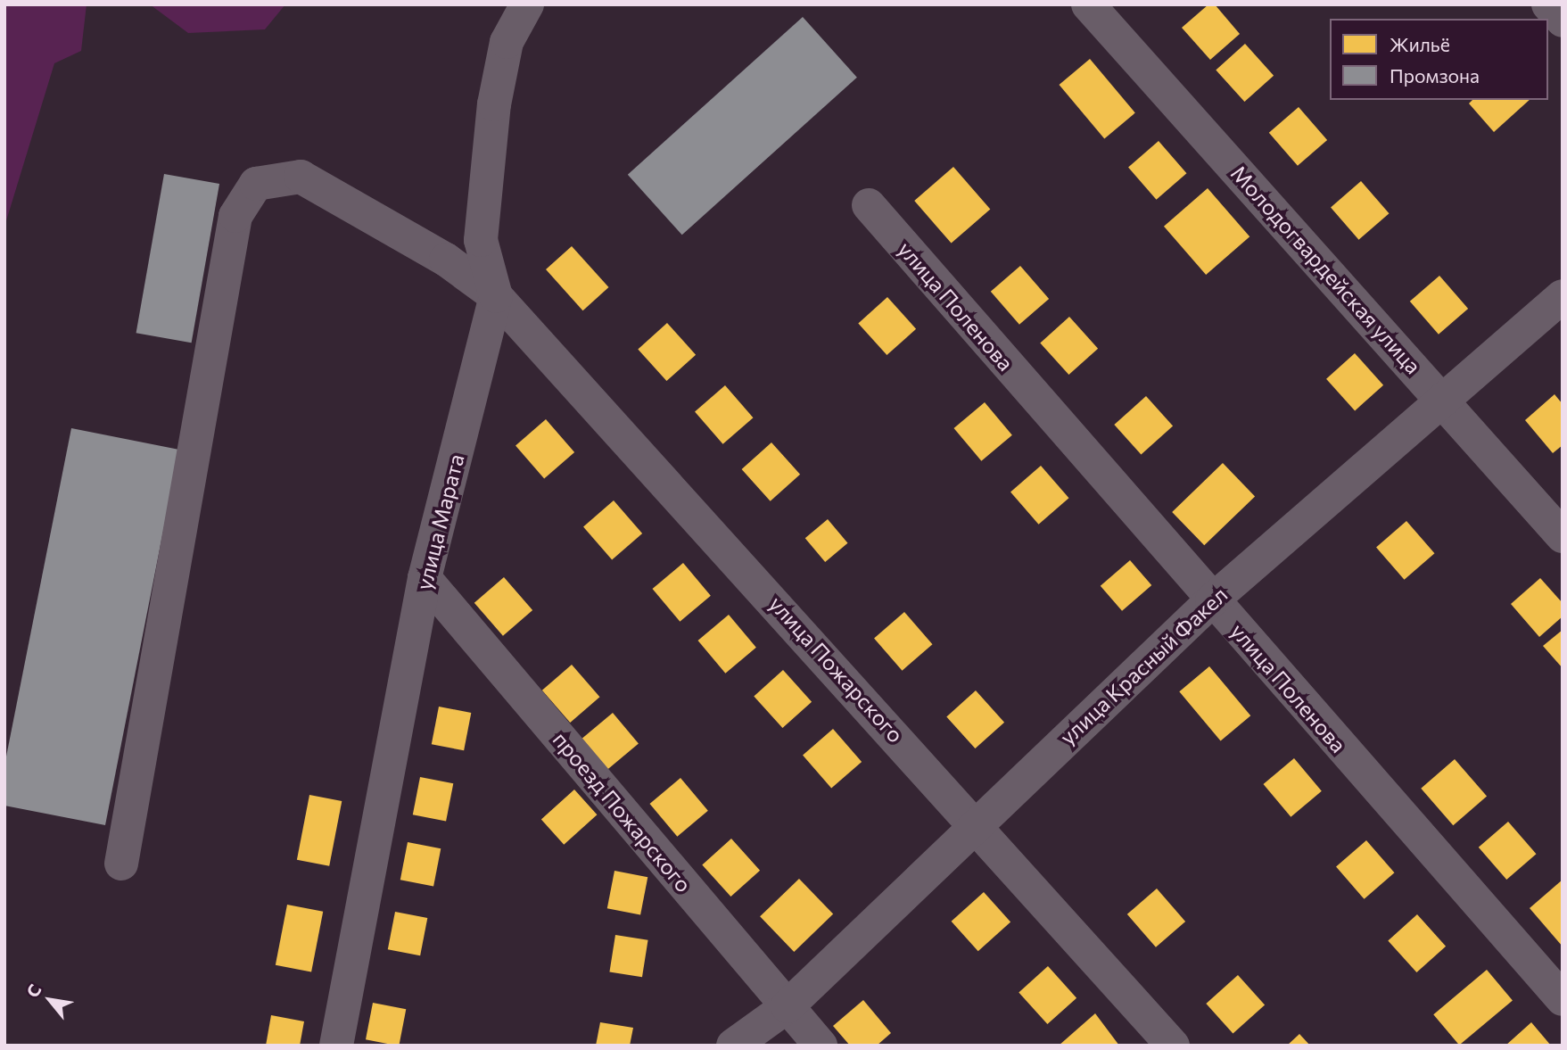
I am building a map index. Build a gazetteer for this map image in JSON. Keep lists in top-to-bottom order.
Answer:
{
  "streets": {
    "street": [
      "Молодогвардейская улица",
      "улица Поленова",
      "улица Марата",
      "улица Красный Факел",
      "улица Пожарского",
      "проезд Пожарского"
    ]
  },
  "crossings": [
    ["Молодогвардейская улица", "улица Красный Факел"],
    ["улица Поленова", "улица Красный Факел"],
    ["улица Марата", "улица Пожарского"],
    ["улица Марата", "проезд Пожарского"],
    ["улица Красный Факел", "улица Пожарского"],
    ["улица Красный Факел", "проезд Пожарского"]
  ],
  "legend": ["Жильё", "Промзона"],
  "north": "top left"
}
